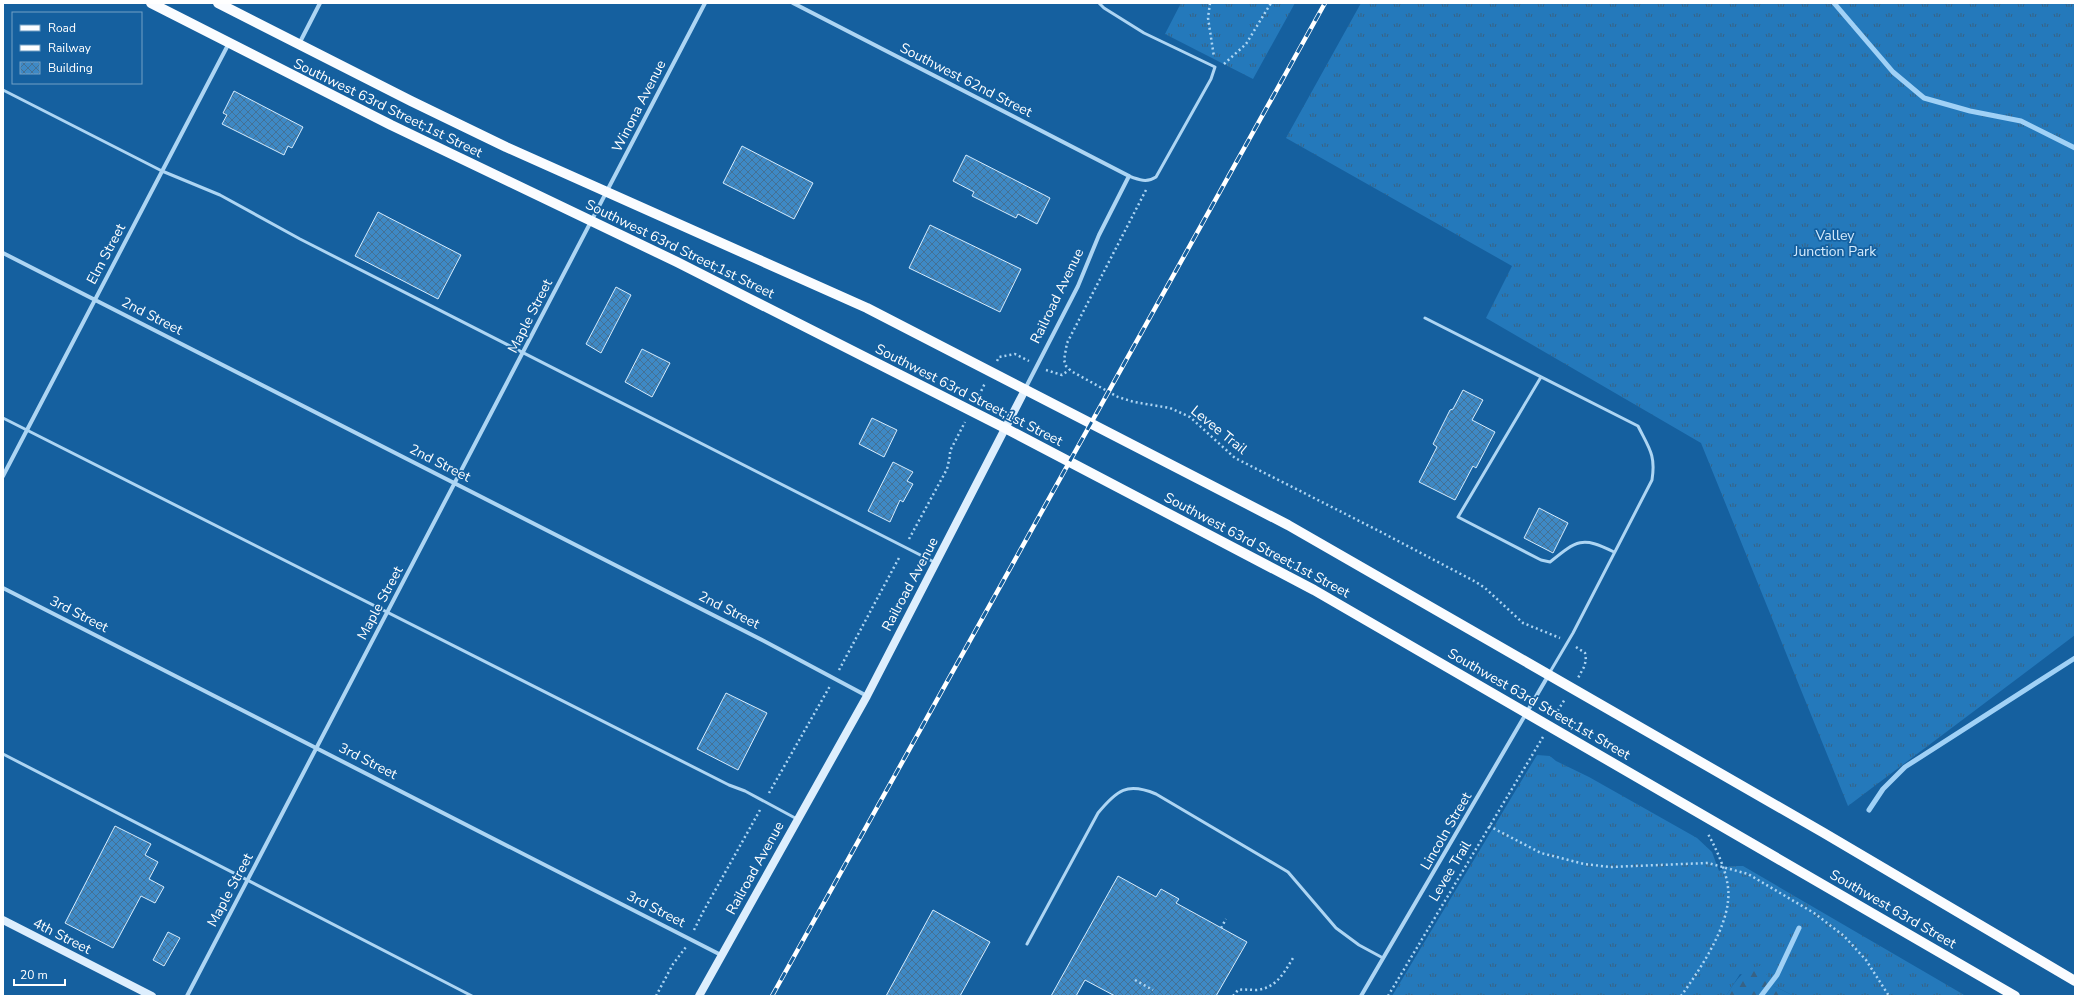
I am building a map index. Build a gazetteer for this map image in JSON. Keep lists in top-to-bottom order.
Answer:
{
  "streets": {
    "main road": [
      "Southwest 63rd Street;1st Street",
      "Railroad Avenue",
      "Southwest 63rd Street",
      "4th Street"
    ],
    "street": [
      "Southwest 62nd Street",
      "Winona Avenue",
      "Elm Street",
      "2nd Street",
      "Maple Street",
      "3rd Street",
      "Lincoln Street"
    ],
    "path": ["Levee Trail"]
  },
  "crossings": [
    ["Southwest 62nd Street", "Railroad Avenue"],
    ["Winona Avenue", "Southwest 63rd Street;1st Street"],
    ["Winona Avenue", "Maple Street"],
    ["Southwest 63rd Street;1st Street", "Elm Street"],
    ["Southwest 63rd Street;1st Street", "Railroad Avenue"],
    ["Southwest 63rd Street;1st Street", "Maple Street"],
    ["Southwest 63rd Street;1st Street", "Lincoln Street"],
    ["Southwest 63rd Street;1st Street", "Southwest 63rd Street"],
    ["Elm Street", "2nd Street"],
    ["Railroad Avenue", "2nd Street"],
    ["Railroad Avenue", "3rd Street"],
    ["2nd Street", "Maple Street"],
    ["Maple Street", "3rd Street"]
  ],
  "parks": ["Valley Junction Park"],
  "legend": ["Road", "Railway", "Building"],
  "scale_bar": "20 m"
}
